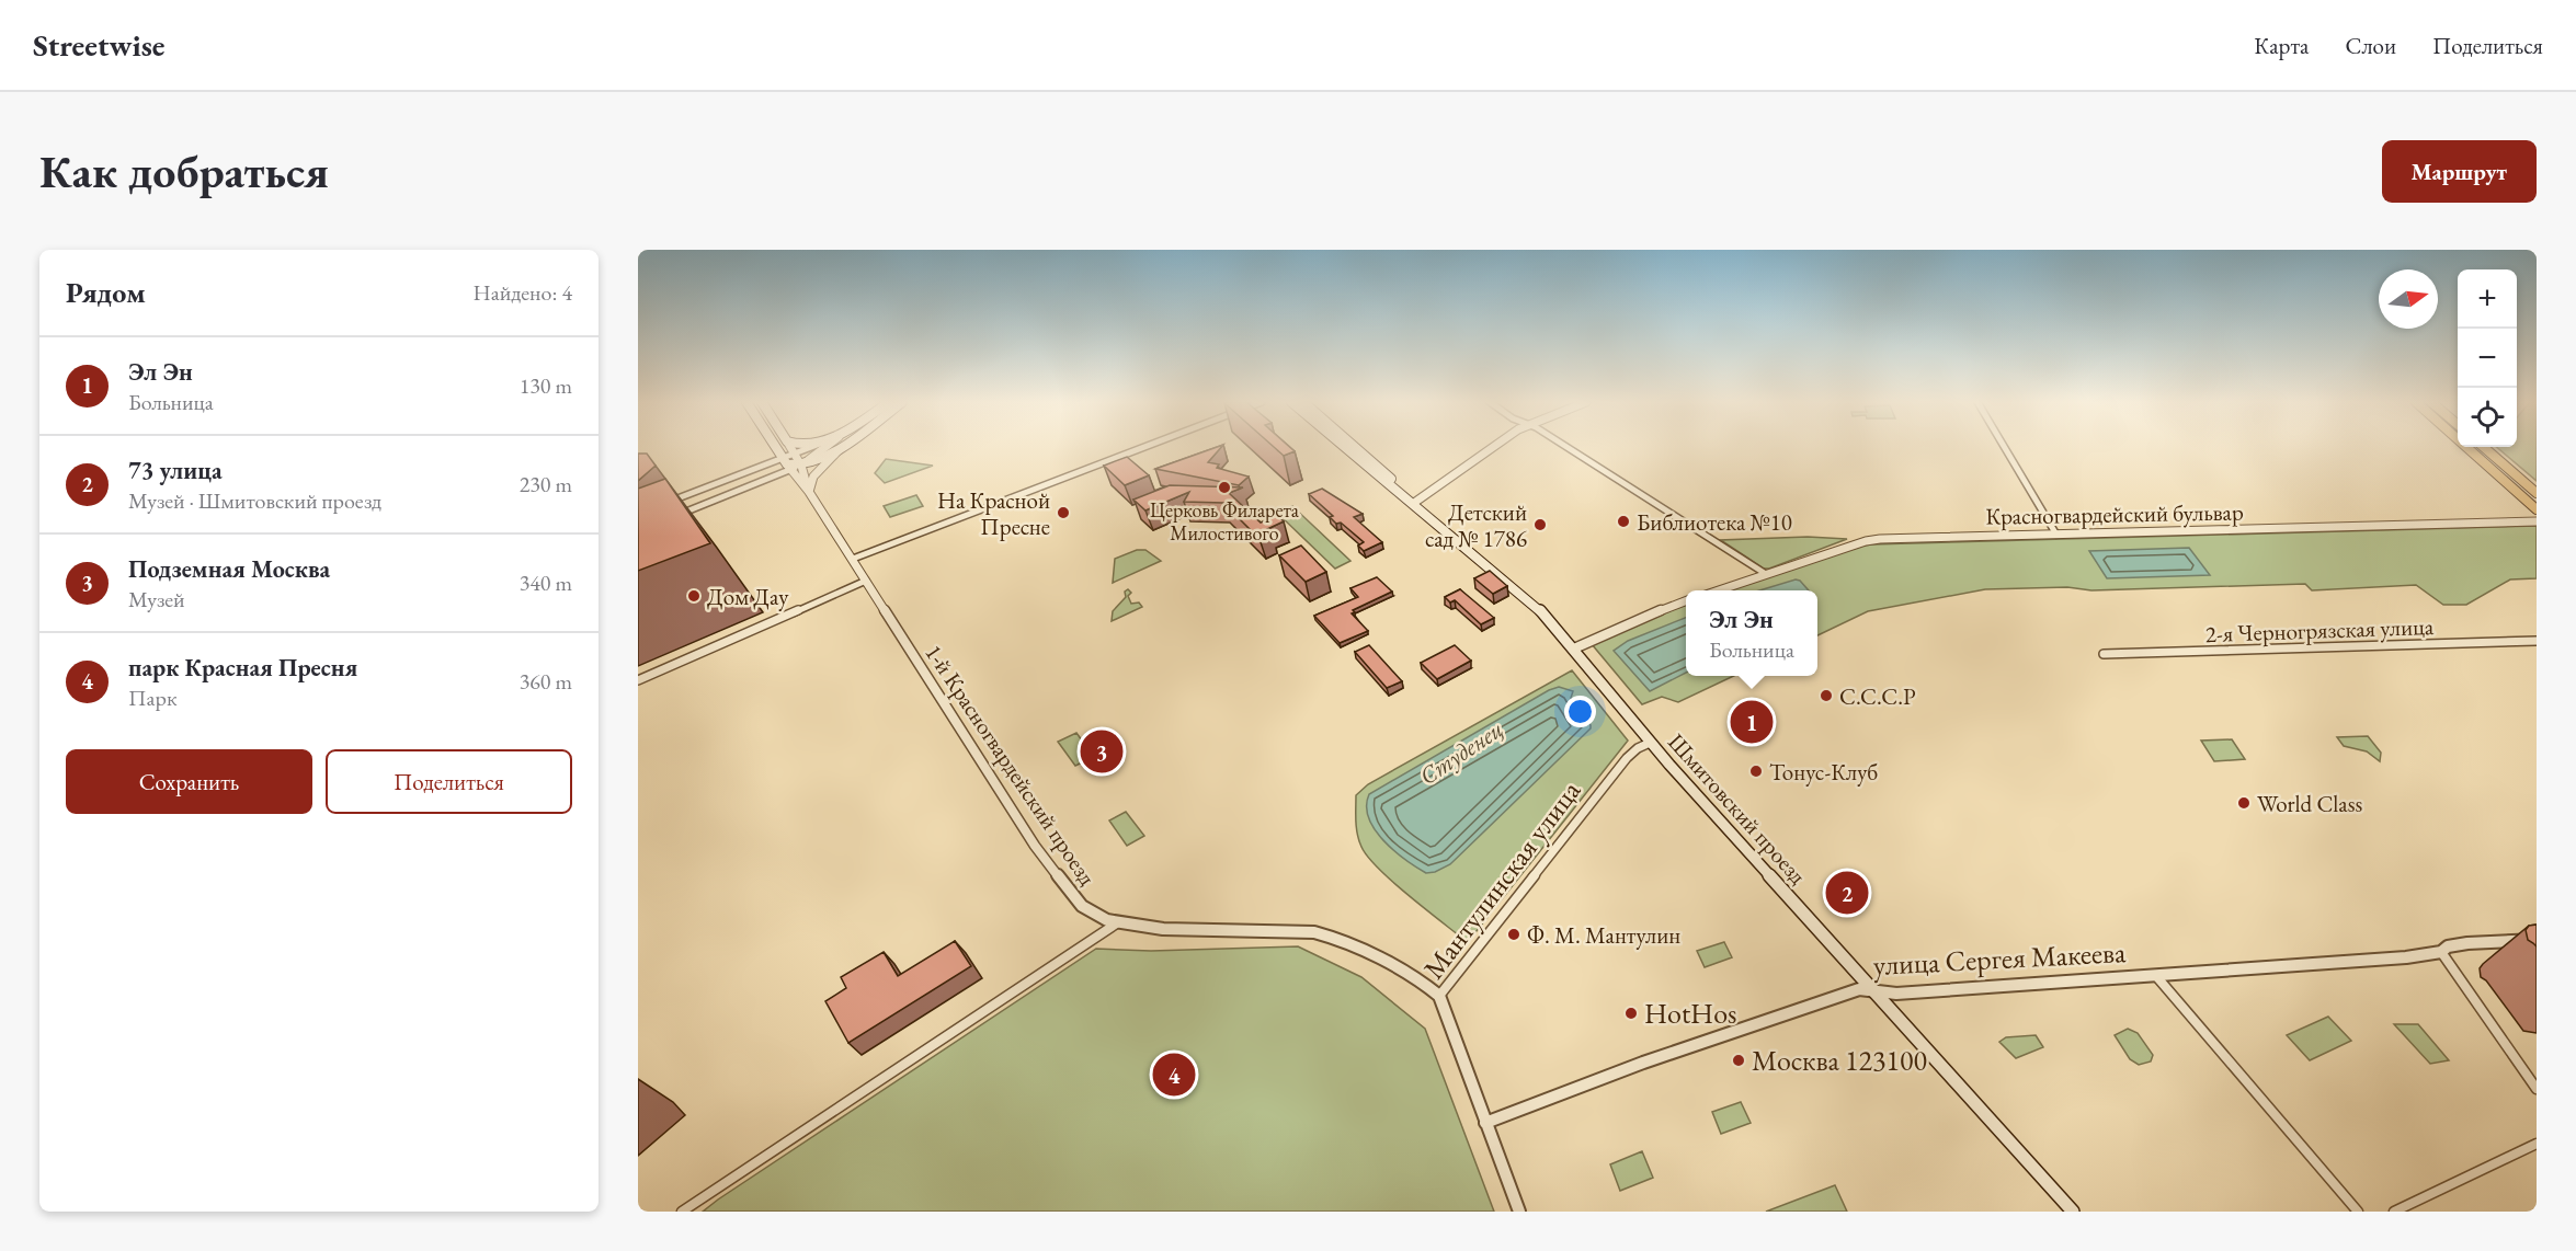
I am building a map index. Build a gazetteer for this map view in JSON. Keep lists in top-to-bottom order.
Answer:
{
  "streets": {
    "main road": ["1-й Красногвардейский проезд", "Шмитовский проезд"],
    "street": [
      "Красногвардейский бульвар",
      "2-я Черногрязская улица",
      "Мантулинская улица",
      "улица Сергея Макеева"
    ]
  },
  "crossings": [
    ["1-й Красногвардейский проезд", "Мантулинская улица"],
    ["Шмитовский проезд", "Мантулинская улица"],
    ["Шмитовский проезд", "улица Сергея Макеева"],
    ["Мантулинская улица", "улица Сергея Макеева"]
  ],
  "water": ["Студенец"],
  "places": [
    "Церковь Филарета Милостивого",
    "На Красной Пресне",
    "Библиотека №10",
    "Детский сад № 1786",
    "Дом Дау",
    "С.С.С.Р",
    "Тонус-Клуб",
    "World Class",
    "Ф. М. Мантулин",
    "HotHos",
    "Москва 123100"
  ],
  "north": "right",
  "page": {
    "header": "Streetwise",
    "nav": ["Карта", "Слои", "Поделиться"],
    "buttons": [
      "Маршрут",
      ["Сохранить", "Поделиться"]
    ],
    "title": "Как добраться",
    "heading": ["Рядом", "Найдено: 4"],
    "map_buttons": ["+", "−"],
    "list": [
      {
        "mark": "1",
        "name": "Эл Эн",
        "note": "Больница",
        "value": "130 m"
      },
      {
        "mark": "2",
        "name": "73 улица",
        "note": "Музей · Шмитовский проезд",
        "value": "230 m"
      },
      {
        "mark": "3",
        "name": "Подземная Москва",
        "note": "Музей",
        "value": "340 m"
      },
      {
        "mark": "4",
        "name": "парк Красная Пресня",
        "note": "Парк",
        "value": "360 m"
      }
    ],
    "popup": ["Эл Эн", "Больница"],
    "pins": [
      "1",
      "3",
      "2",
      "4"
    ]
  }
}
